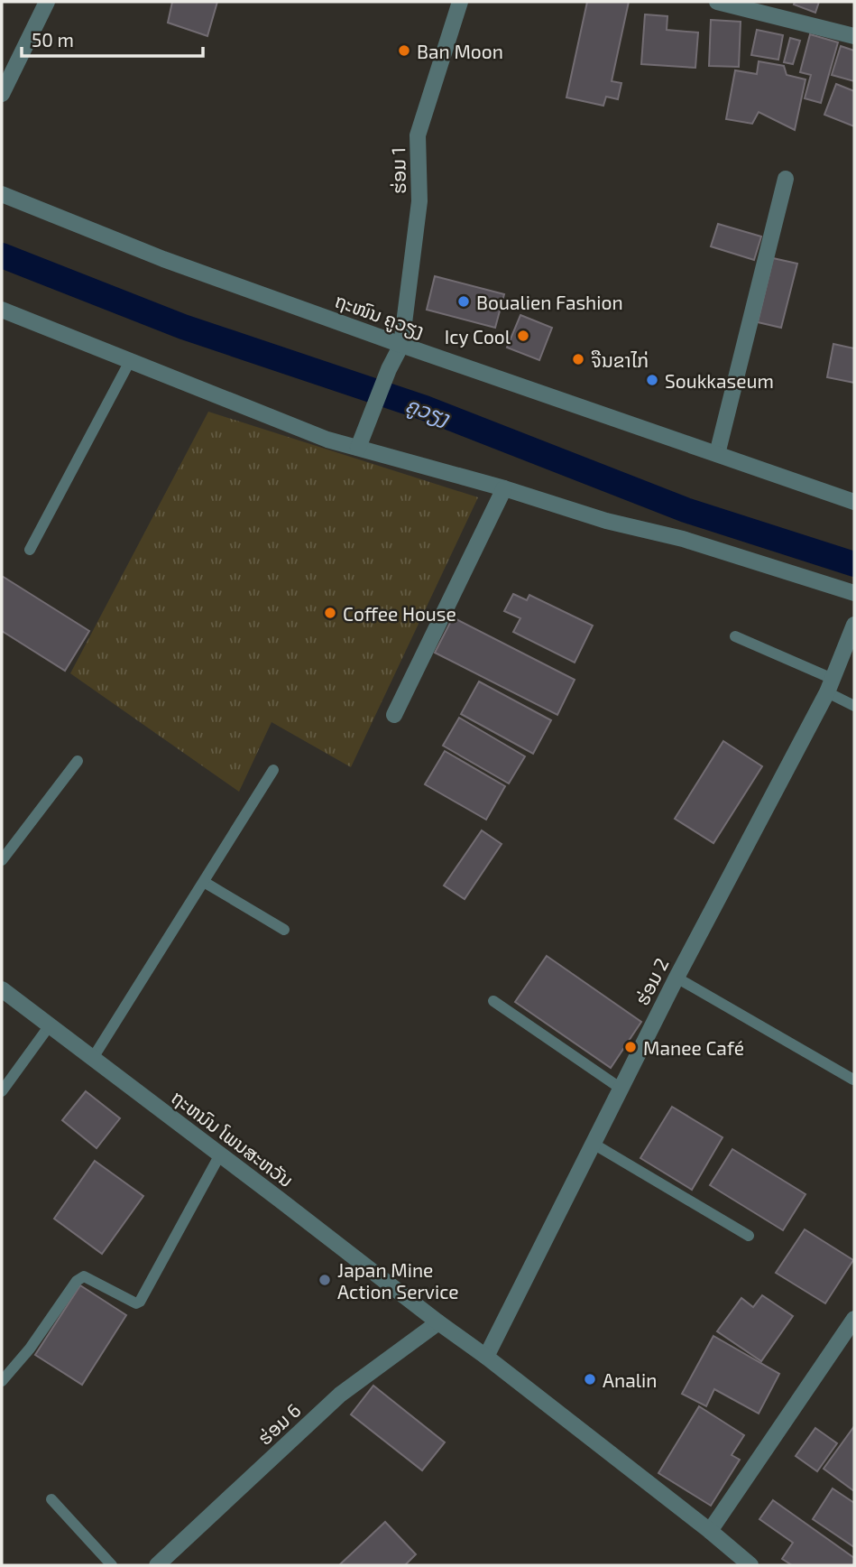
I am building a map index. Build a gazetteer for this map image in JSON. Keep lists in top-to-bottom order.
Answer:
{
  "streets": {
    "street": [
      "ຮ່ອມ 1",
      "ຖະໜົນ ຄູວຽງ",
      "ຮ່ອມ 2",
      "ຖະຫນົນ ໂພນສະຫວັນ",
      "ຮ່ອມ 6"
    ]
  },
  "crossings": [
    ["ຮ່ອມ 1", "ຖະໜົນ ຄູວຽງ"],
    ["ຮ່ອມ 2", "ຖະຫນົນ ໂພນສະຫວັນ"],
    ["ຖະຫນົນ ໂພນສະຫວັນ", "ຮ່ອມ 6"]
  ],
  "water": ["ຄູວຽງ"],
  "places": [
    "Ban Moon",
    "Boualien Fashion",
    "Icy Cool",
    "ຈືນຂາໄກ່",
    "Soukkaseum",
    "Coffee House",
    "Manee Café",
    "Japan Mine Action Service",
    "Analin"
  ],
  "scale_bar": "50 m"
}
